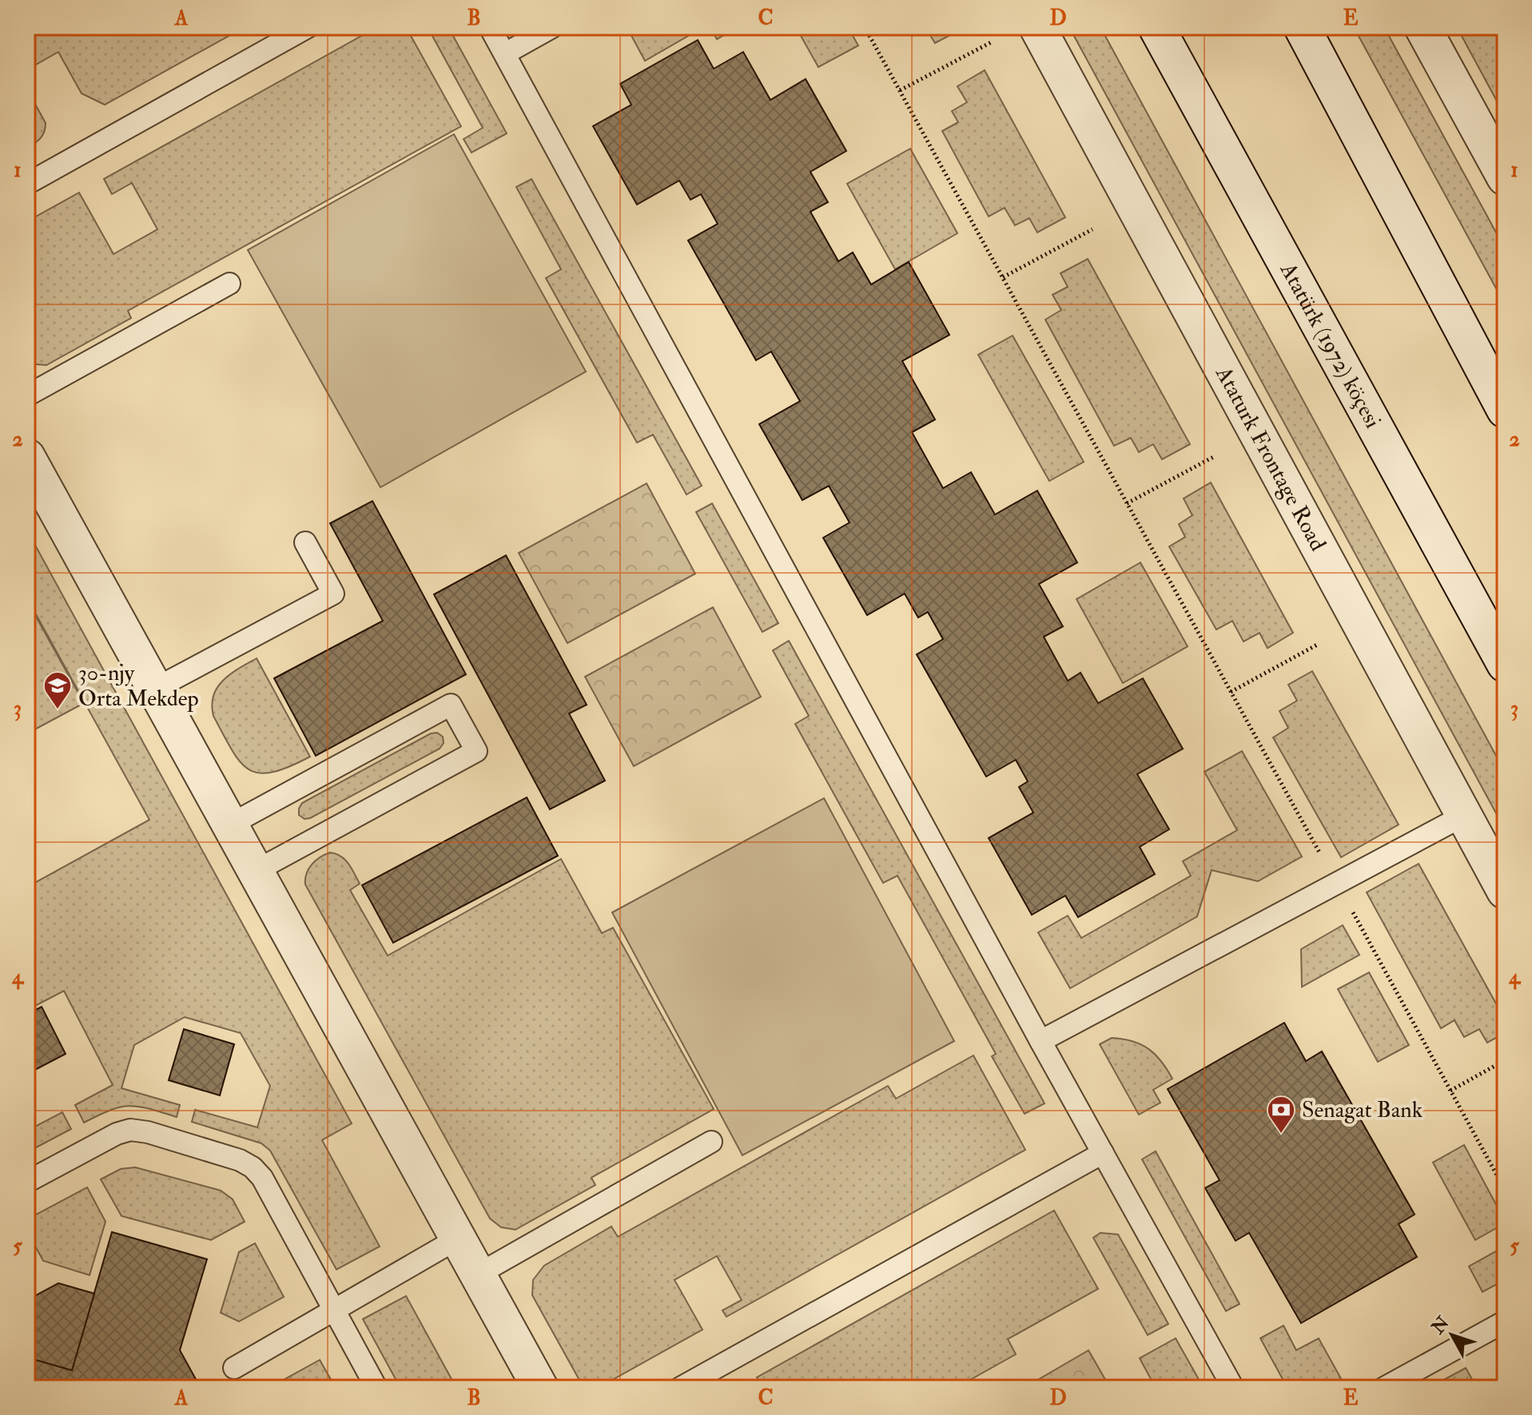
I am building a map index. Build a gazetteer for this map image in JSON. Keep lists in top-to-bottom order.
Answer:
{
  "streets": {
    "street": ["Atatürk (1972) köçesi", "Ataturk Frontage Road"]
  },
  "places": {
    "school or university": ["30-njy Orta Mekdep"],
    "bank": ["Senagat Bank"]
  },
  "north": "top left",
  "grid": {
    "columns": [
      "A",
      "B",
      "C",
      "D",
      "E"
    ],
    "rows": [
      "1",
      "2",
      "3",
      "4",
      "5"
    ]
  }
}
